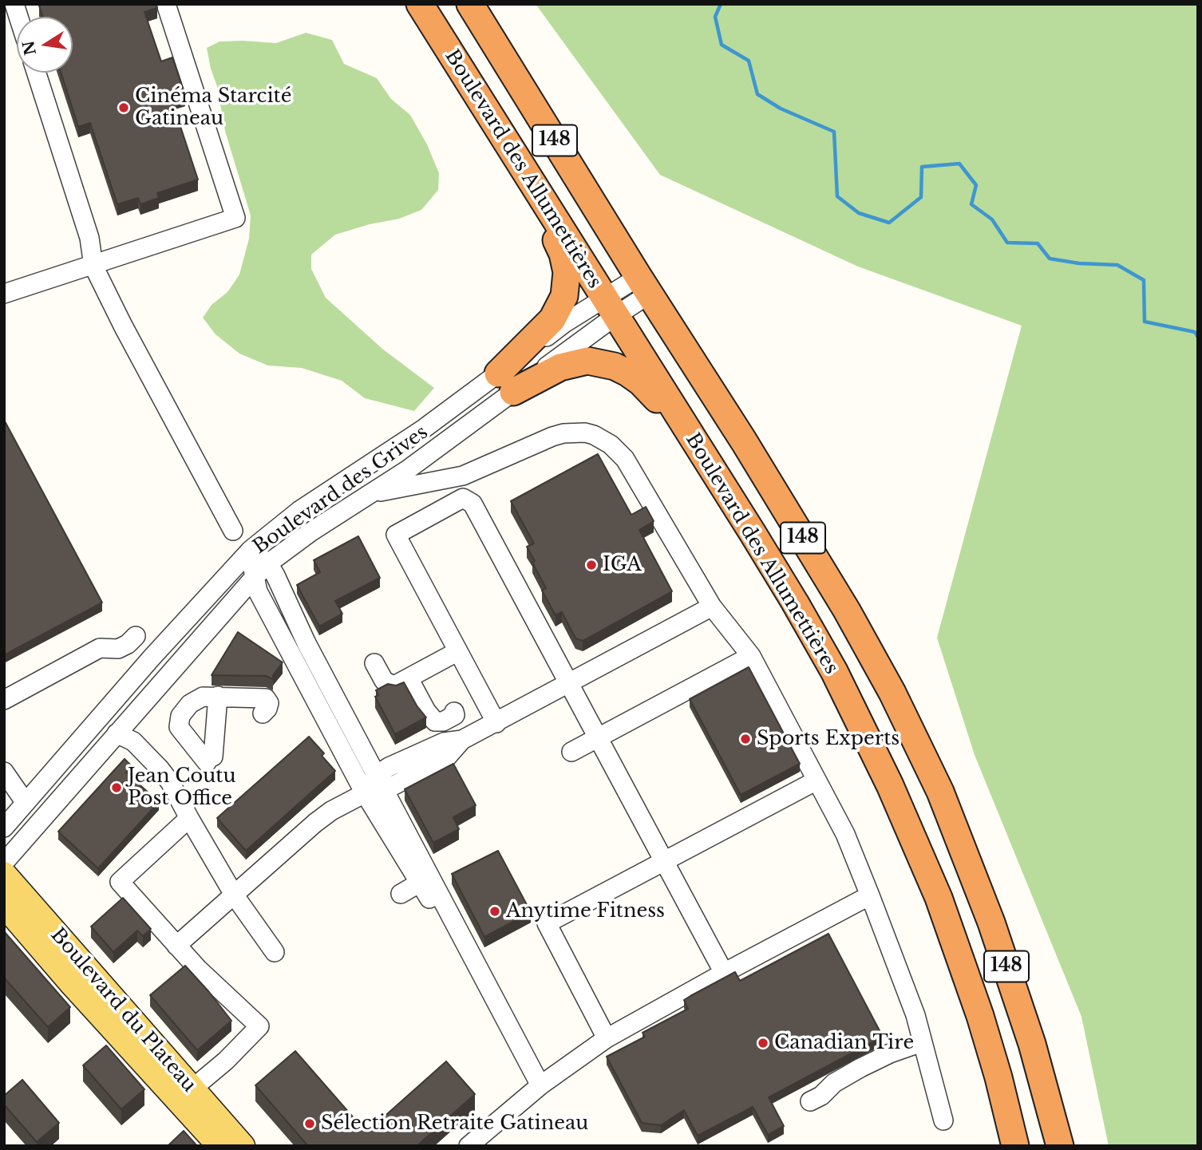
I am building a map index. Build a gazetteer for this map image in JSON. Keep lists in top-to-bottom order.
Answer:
{
  "streets": {
    "highway": ["148", "Boulevard des Allumettières"],
    "main road": ["Boulevard du Plateau"],
    "street": ["Boulevard des Grives"]
  },
  "crossings": [
    ["148", "Boulevard des Grives"],
    ["Boulevard des Allumettières", "Boulevard des Grives"]
  ],
  "places": [
    "Cinéma Starcité Gatineau",
    "IGA",
    "Sports Experts",
    "Jean Coutu Post Office",
    "Anytime Fitness",
    "Canadian Tire",
    "Sélection Retraite Gatineau"
  ],
  "north": "left"
}
